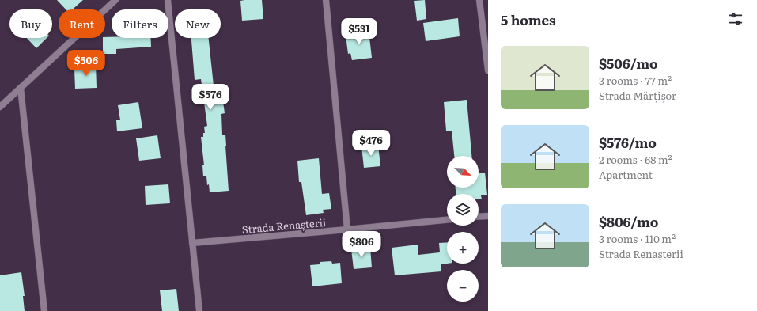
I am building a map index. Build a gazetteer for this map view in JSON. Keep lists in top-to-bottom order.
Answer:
{
  "streets": {
    "street": ["Strada Renașterii"]
  },
  "north": "bottom right",
  "page": {
    "heading": "5 homes",
    "chip": [
      "Buy",
      "Rent",
      "Filters",
      "New"
    ],
    "price": [
      "$531",
      "$506",
      "$576",
      "$476",
      "$806"
    ],
    "list": [
      {
        "name": "$506/mo",
        "note": "3 rooms · 77 m² · Strada Mărțișor"
      },
      {
        "name": "$576/mo",
        "note": "2 rooms · 68 m² · Apartment"
      },
      {
        "name": "$806/mo",
        "note": "3 rooms · 110 m² · Strada Renașterii"
      }
    ],
    "map_buttons": ["+", "−"]
  }
}
